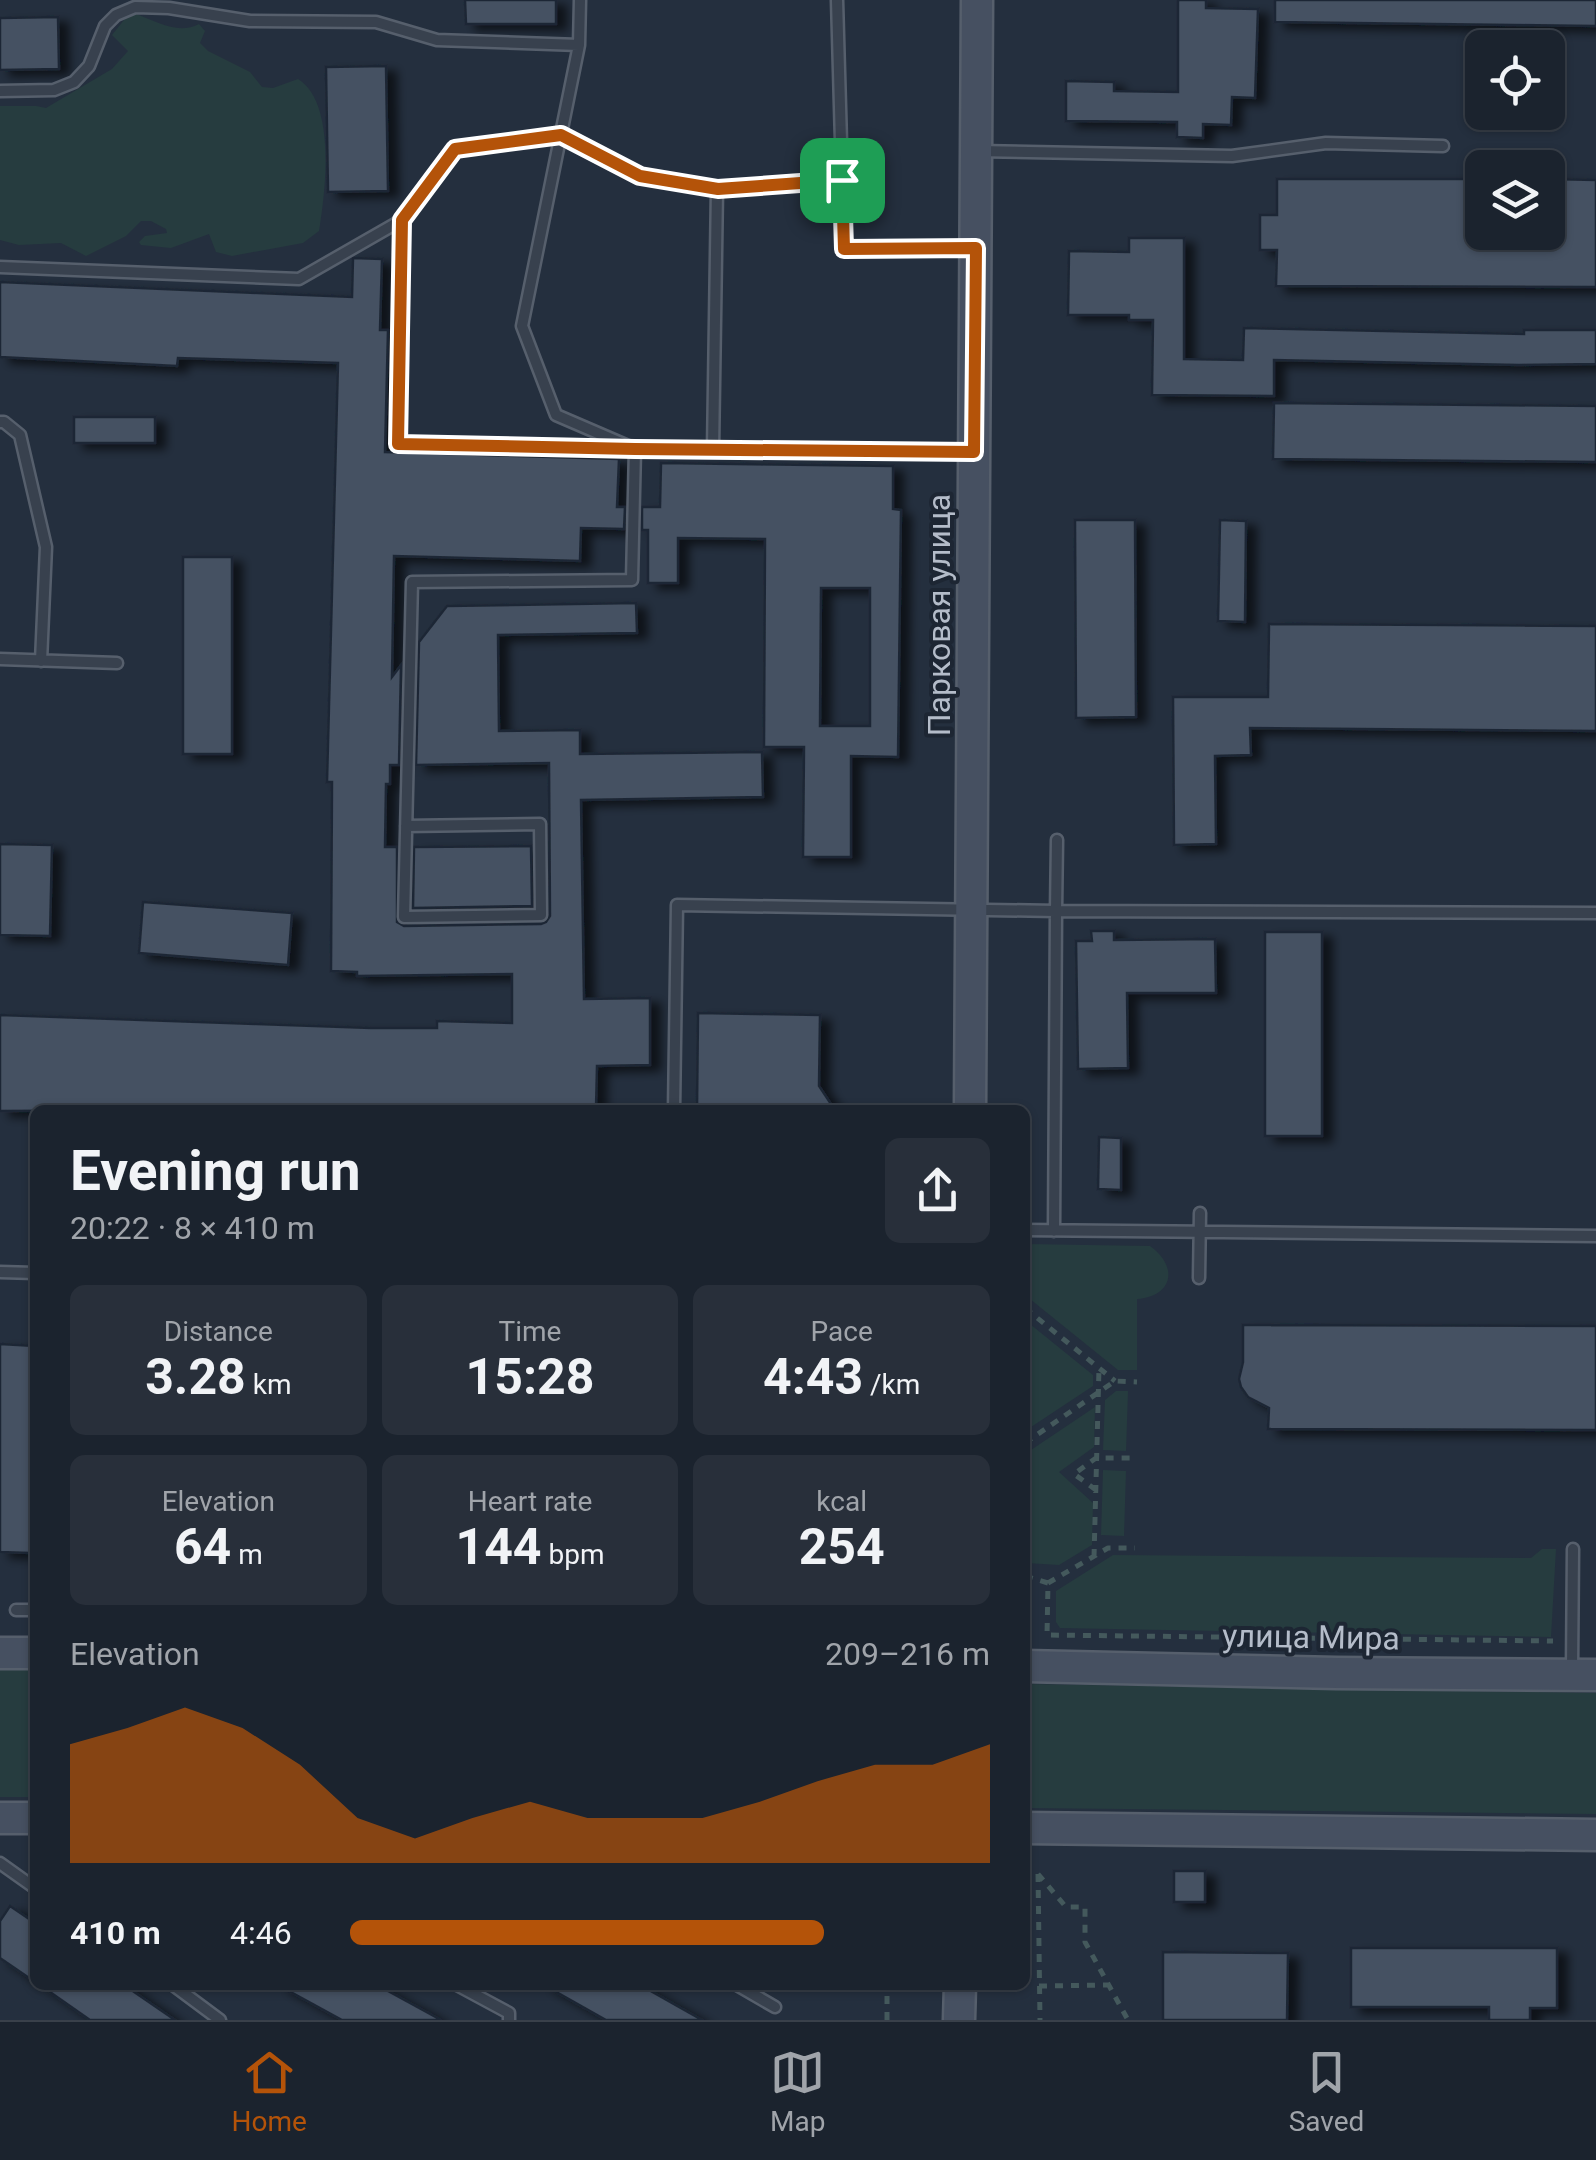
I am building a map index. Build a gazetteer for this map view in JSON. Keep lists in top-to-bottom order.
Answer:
{
  "streets": {
    "main road": ["Парковая улица", "улица Мира"]
  },
  "page": {
    "heading": ["Evening run", "20:22 · 8 × 410 m"],
    "stats": [
      ["Distance", "3.28 km"],
      ["Time", "15:28"],
      ["Pace", "4:43 /km"],
      ["Elevation", "64 m"],
      ["Heart rate", "144 bpm"],
      ["kcal", "254"]
    ],
    "chart": ["Elevation", "209–216 m"],
    "list": [
      {
        "name": "410 m",
        "note": "4:46"
      }
    ],
    "tabs": ["Home", "Map", "Saved"]
  }
}
